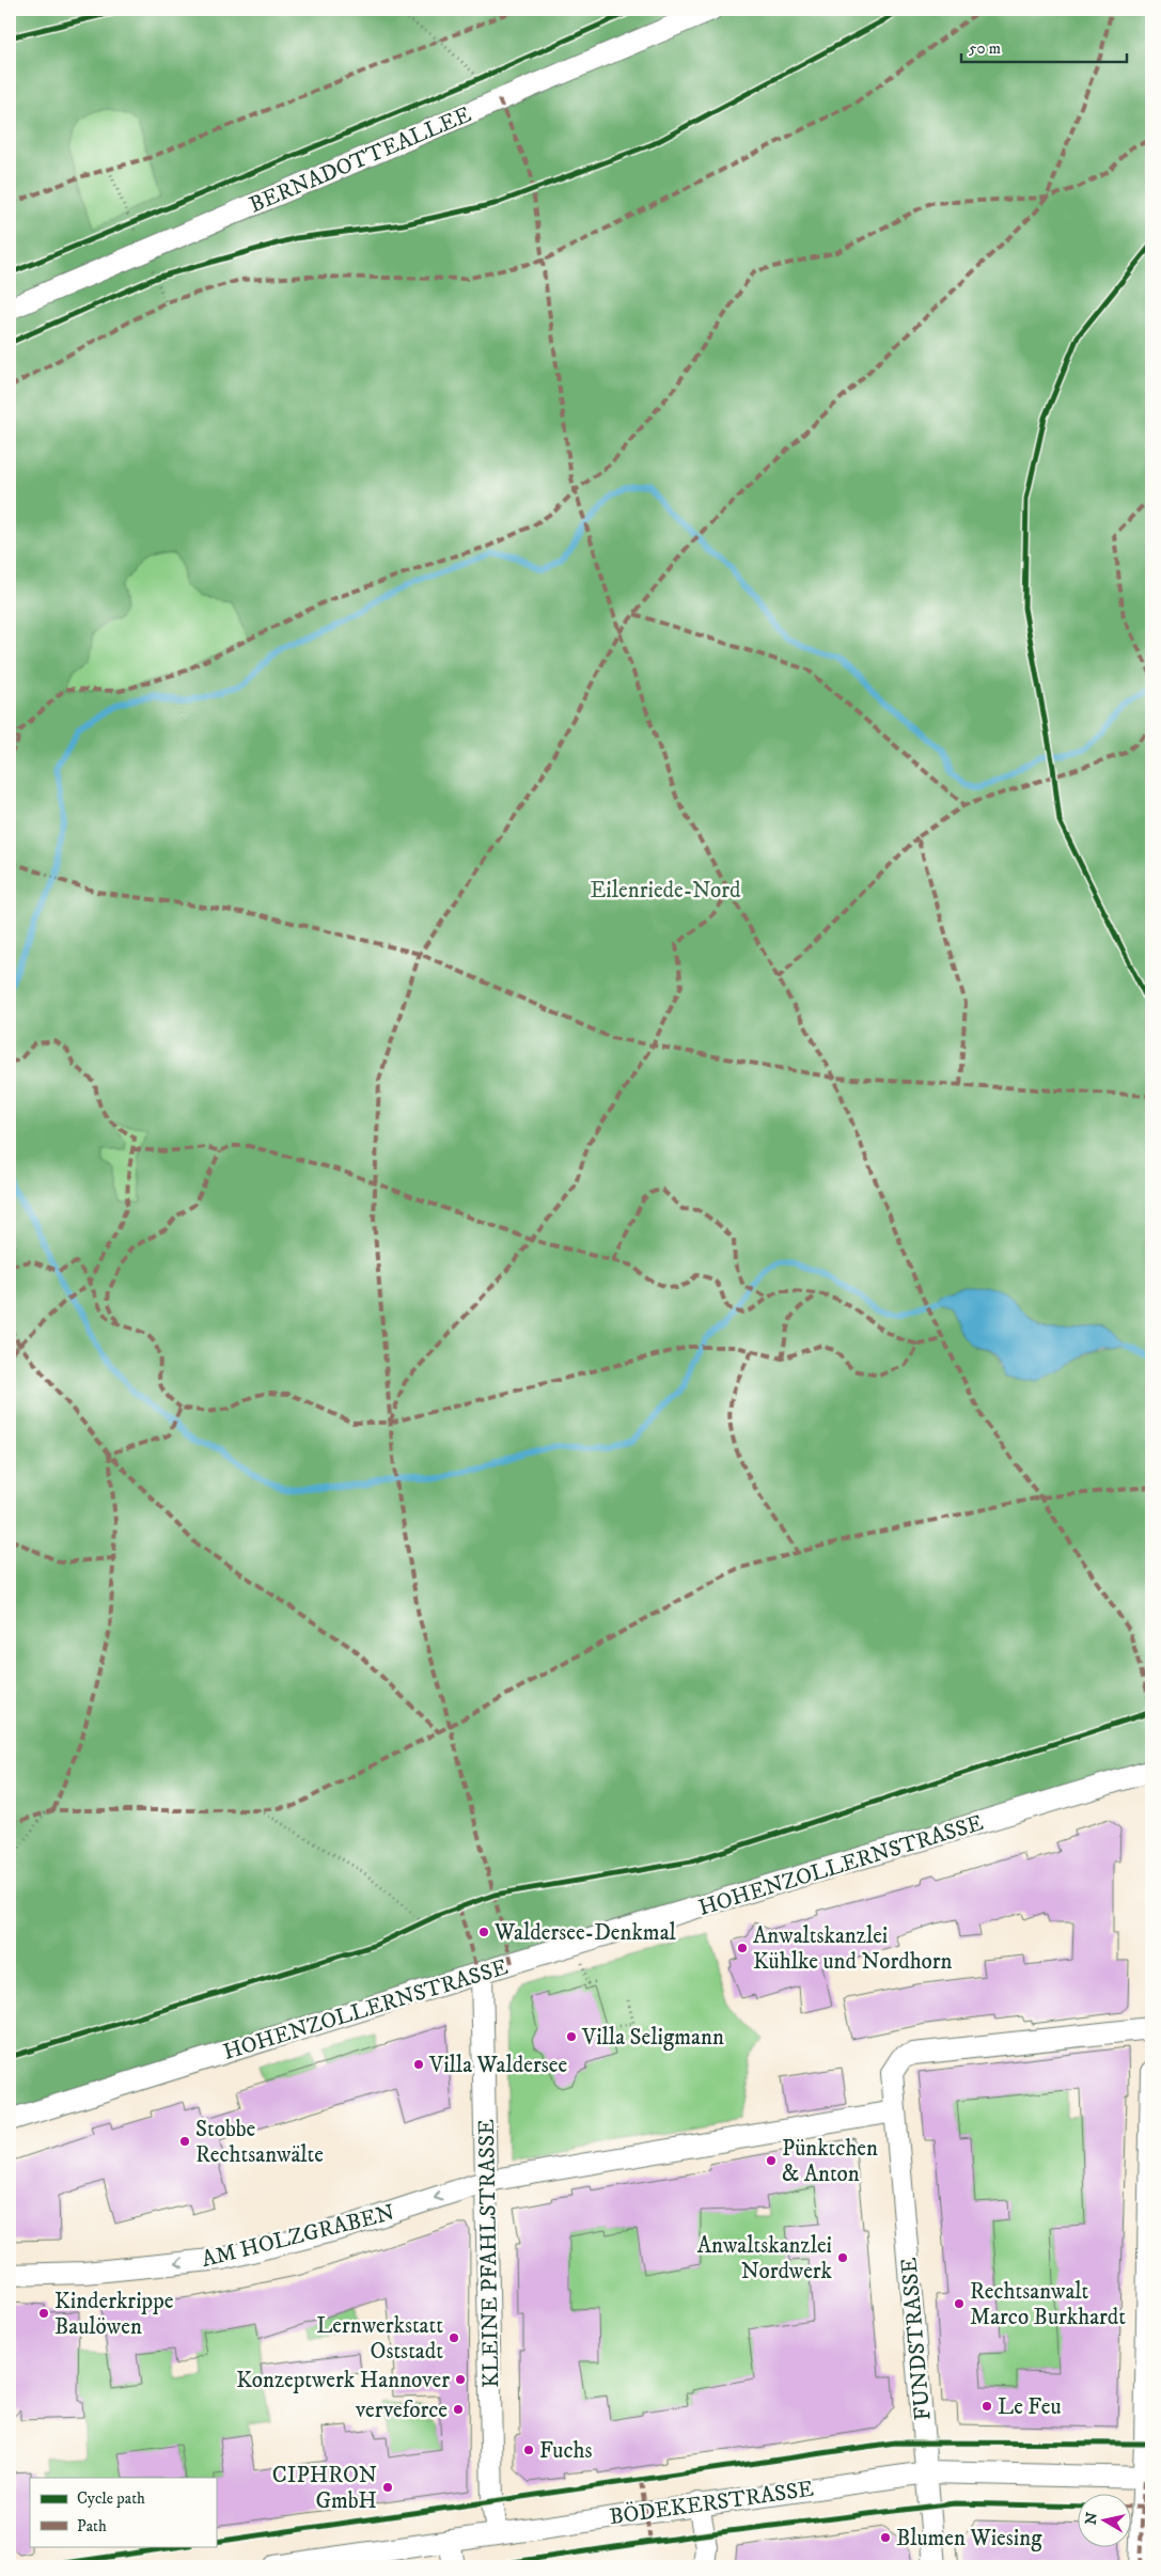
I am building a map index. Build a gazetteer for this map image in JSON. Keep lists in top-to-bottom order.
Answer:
{
  "streets": {
    "street": [
      "BERNADOTTEALLEE",
      "HOHENZOLLERNSTRASSE",
      "AM HOLZGRABEN",
      "KLEINE PFAHLSTRASSE",
      "FUNDSTRASSE",
      "BÖDEKERSTRASSE"
    ]
  },
  "crossings": [
    ["HOHENZOLLERNSTRASSE", "KLEINE PFAHLSTRASSE"],
    ["AM HOLZGRABEN", "KLEINE PFAHLSTRASSE"],
    ["AM HOLZGRABEN", "FUNDSTRASSE"],
    ["KLEINE PFAHLSTRASSE", "BÖDEKERSTRASSE"],
    ["FUNDSTRASSE", "BÖDEKERSTRASSE"]
  ],
  "one_way": ["AM HOLZGRABEN"],
  "parks": ["Eilenriede-Nord"],
  "places": [
    "Waldersee-Denkmal",
    "Anwaltskanzlei Kühlke und Nordhorn",
    "Villa Seligmann",
    "Villa Waldersee",
    "Stobbe Rechtsanwälte",
    "Pünktchen & Anton",
    "Anwaltskanzlei Nordwerk",
    "Rechtsanwalt Marco Burkhardt",
    "Kinderkrippe Baulöwen",
    "Lernwerkstatt Oststadt",
    "Konzeptwerk Hannover",
    "Le Feu",
    "verveforce",
    "Fuchs",
    "CIPHRON GmbH",
    "Blumen Wiesing"
  ],
  "legend": ["Cycle path", "Path"],
  "scale_bar": "50 m",
  "north": "left"
}
